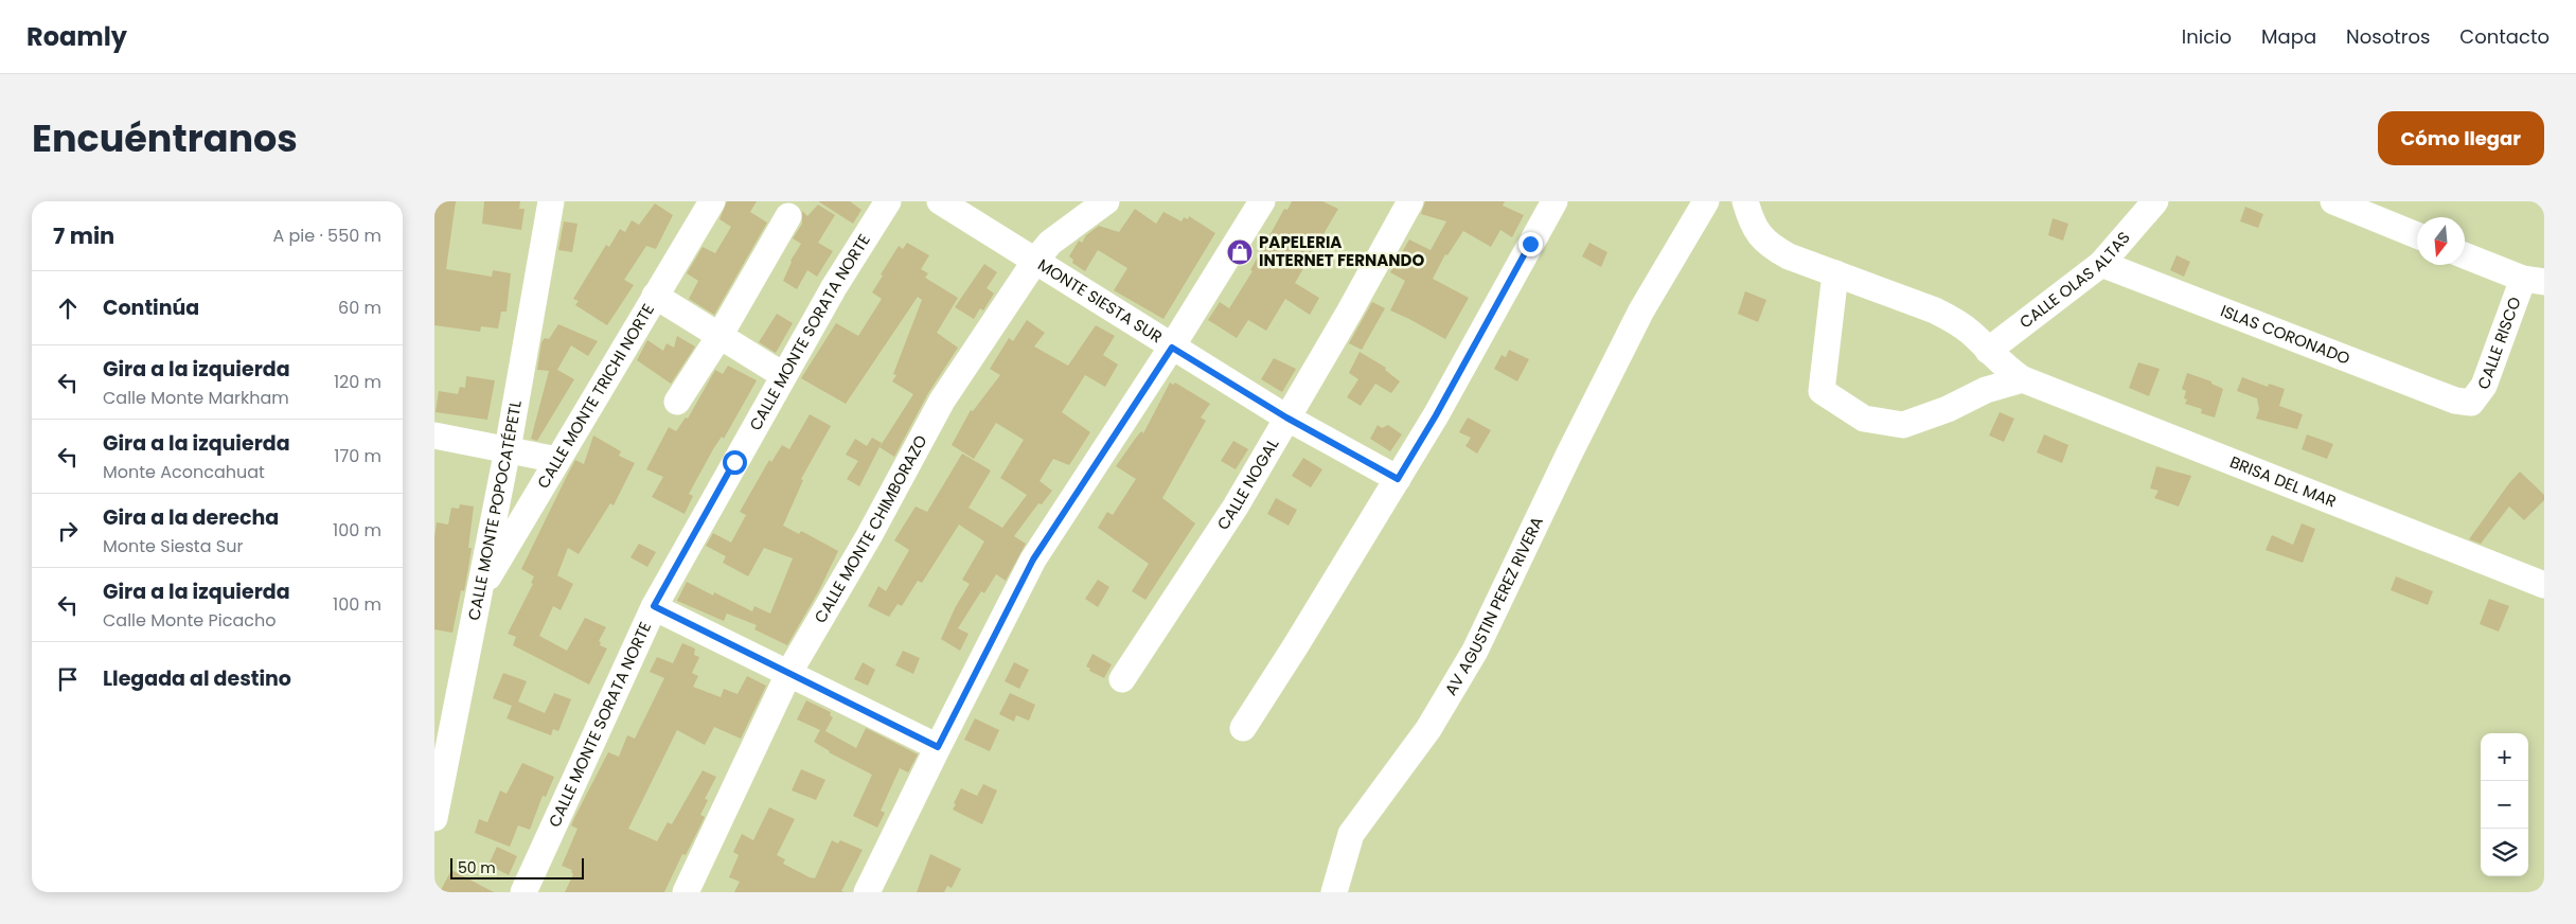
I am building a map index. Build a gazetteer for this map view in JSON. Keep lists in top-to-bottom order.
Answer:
{
  "streets": {
    "street": [
      "CALLE OLAS ALTAS",
      "MONTE SIESTA SUR",
      "CALLE MONTE SORATA NORTE",
      "ISLAS CORONADO",
      "CALLE RISCO",
      "CALLE MONTE TRICHI NORTE",
      "BRISA DEL MAR",
      "CALLE NOGAL",
      "CALLE MONTE POPOCATÉPETL",
      "CALLE MONTE CHIMBORAZO",
      "AV AGUSTIN PEREZ RIVERA"
    ]
  },
  "crossings": [
    ["CALLE OLAS ALTAS", "ISLAS CORONADO"],
    ["CALLE OLAS ALTAS", "BRISA DEL MAR"],
    ["MONTE SIESTA SUR", "CALLE NOGAL"],
    ["MONTE SIESTA SUR", "CALLE MONTE CHIMBORAZO"],
    ["ISLAS CORONADO", "CALLE RISCO"],
    ["CALLE MONTE TRICHI NORTE", "CALLE MONTE POPOCATÉPETL"]
  ],
  "places": {
    "shop": ["PAPELERIA INTERNET FERNANDO"]
  },
  "scale_bar": "50 m",
  "north": "bottom",
  "page": {
    "header": "Roamly",
    "nav": [
      "Inicio",
      "Mapa",
      "Nosotros",
      "Contacto"
    ],
    "title": "Encuéntranos",
    "buttons": "Cómo llegar",
    "heading": ["7 min", "A pie · 550 m"],
    "list": [
      ["Continúa", "60 m"],
      ["Gira a la izquierda", "Calle Monte Markham", "120 m"],
      ["Gira a la izquierda", "Monte Aconcahuat", "170 m"],
      ["Gira a la derecha", "Monte Siesta Sur", "100 m"],
      ["Gira a la izquierda", "Calle Monte Picacho", "100 m"],
      "Llegada al destino"
    ],
    "map_buttons": ["+", "−"],
    "scale": "50 m"
  }
}
